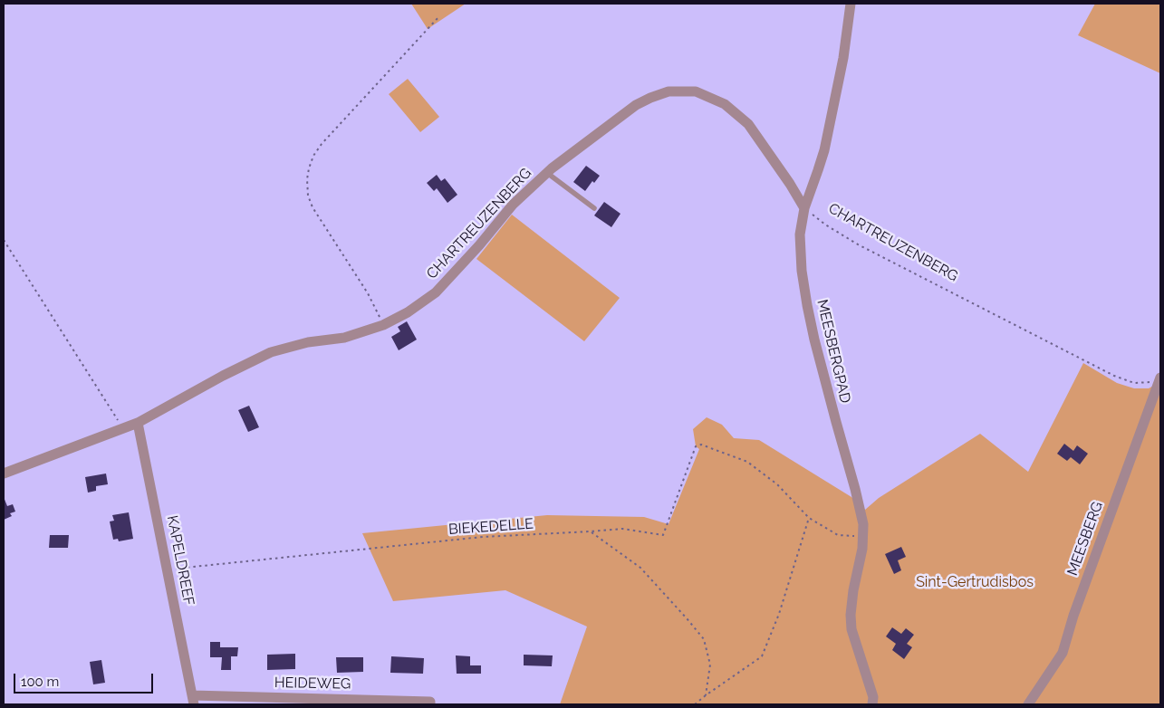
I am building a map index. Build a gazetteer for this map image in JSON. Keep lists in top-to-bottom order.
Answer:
{
  "streets": {
    "street": [
      "CHARTREUZENBERG",
      "MEESBERGPAD",
      "MEESBERG",
      "KAPELDREEF",
      "HEIDEWEG"
    ],
    "path": ["BIEKEDELLE"]
  },
  "crossings": [
    ["CHARTREUZENBERG", "MEESBERGPAD"],
    ["CHARTREUZENBERG", "MEESBERG"],
    ["CHARTREUZENBERG", "KAPELDREEF"],
    ["BIEKEDELLE", "KAPELDREEF"],
    ["KAPELDREEF", "HEIDEWEG"]
  ],
  "parks": ["Sint-Gertrudisbos"],
  "scale_bar": "100 m"
}
